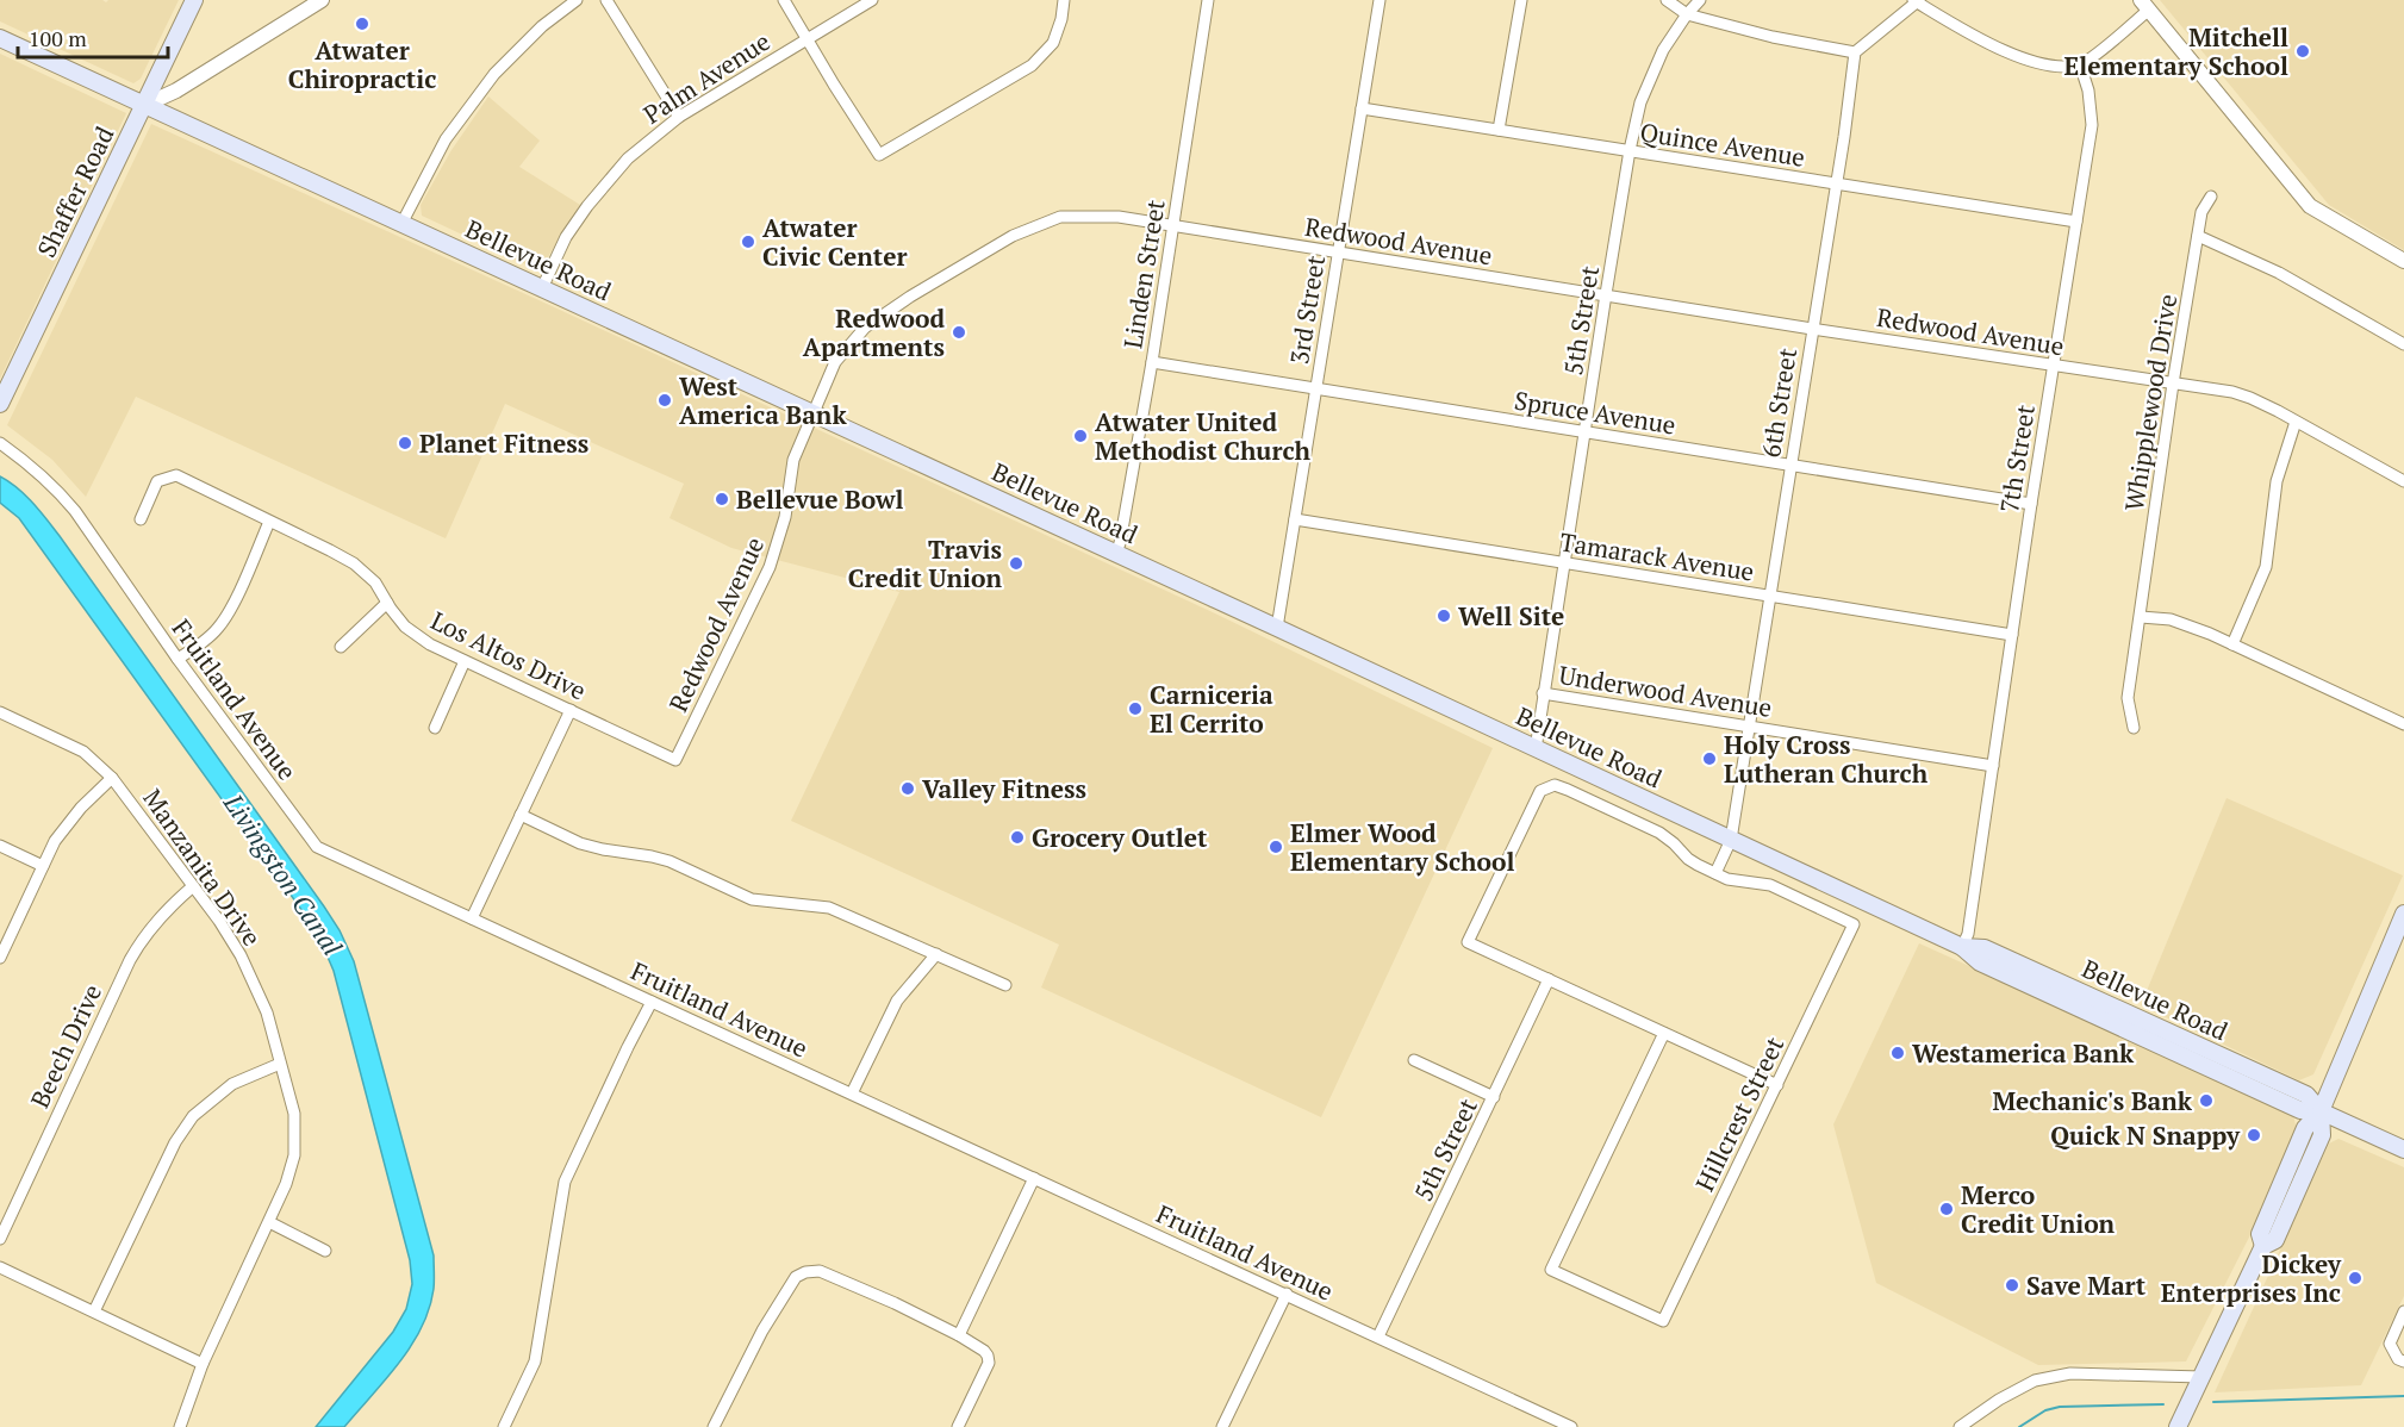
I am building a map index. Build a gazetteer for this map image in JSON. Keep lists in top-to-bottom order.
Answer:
{
  "streets": {
    "main road": ["Shaffer Road", "Bellevue Road"],
    "street": [
      "Palm Avenue",
      "Quince Avenue",
      "Redwood Avenue",
      "Linden Street",
      "3rd Street",
      "5th Street",
      "6th Street",
      "Whipplewood Drive",
      "Spruce Avenue",
      "7th Street",
      "Tamarack Avenue",
      "Los Altos Drive",
      "Underwood Avenue",
      "Fruitland Avenue",
      "Manzanita Drive",
      "Beech Drive",
      "Hillcrest Street"
    ]
  },
  "crossings": [
    ["Palm Avenue", "Bellevue Road"],
    ["Quince Avenue", "3rd Street"],
    ["Quince Avenue", "5th Street"],
    ["Quince Avenue", "6th Street"],
    ["Quince Avenue", "7th Street"],
    ["Shaffer Road", "Bellevue Road"],
    ["Redwood Avenue", "Bellevue Road"],
    ["Redwood Avenue", "Linden Street"],
    ["Redwood Avenue", "3rd Street"],
    ["Redwood Avenue", "5th Street"],
    ["Redwood Avenue", "6th Street"],
    ["Redwood Avenue", "Whipplewood Drive"],
    ["Redwood Avenue", "7th Street"],
    ["Redwood Avenue", "Los Altos Drive"],
    ["Bellevue Road", "Linden Street"],
    ["Bellevue Road", "3rd Street"],
    ["Bellevue Road", "5th Street"],
    ["Bellevue Road", "6th Street"],
    ["Bellevue Road", "7th Street"],
    ["Linden Street", "Spruce Avenue"],
    ["3rd Street", "Spruce Avenue"],
    ["3rd Street", "Tamarack Avenue"],
    ["5th Street", "Spruce Avenue"],
    ["5th Street", "Tamarack Avenue"],
    ["5th Street", "Underwood Avenue"],
    ["5th Street", "Fruitland Avenue"],
    ["6th Street", "Spruce Avenue"],
    ["6th Street", "Tamarack Avenue"],
    ["6th Street", "Underwood Avenue"],
    ["6th Street", "Hillcrest Street"],
    ["Spruce Avenue", "7th Street"],
    ["7th Street", "Tamarack Avenue"],
    ["7th Street", "Underwood Avenue"],
    ["Manzanita Drive", "Beech Drive"]
  ],
  "water": ["Livingston Canal"],
  "places": [
    "Atwater Chiropractic",
    "Mitchell Elementary School",
    "Atwater Civic Center",
    "Redwood Apartments",
    "West America Bank",
    "Atwater United Methodist Church",
    "Planet Fitness",
    "Bellevue Bowl",
    "Travis Credit Union",
    "Well Site",
    "Carniceria El Cerrito",
    "Holy Cross Lutheran Church",
    "Valley Fitness",
    "Grocery Outlet",
    "Elmer Wood Elementary School",
    "Westamerica Bank",
    "Mechanic's Bank",
    "Quick N Snappy",
    "Merco Credit Union",
    "Dickey Enterprises Inc",
    "Save Mart"
  ],
  "scale_bar": "100 m"
}
